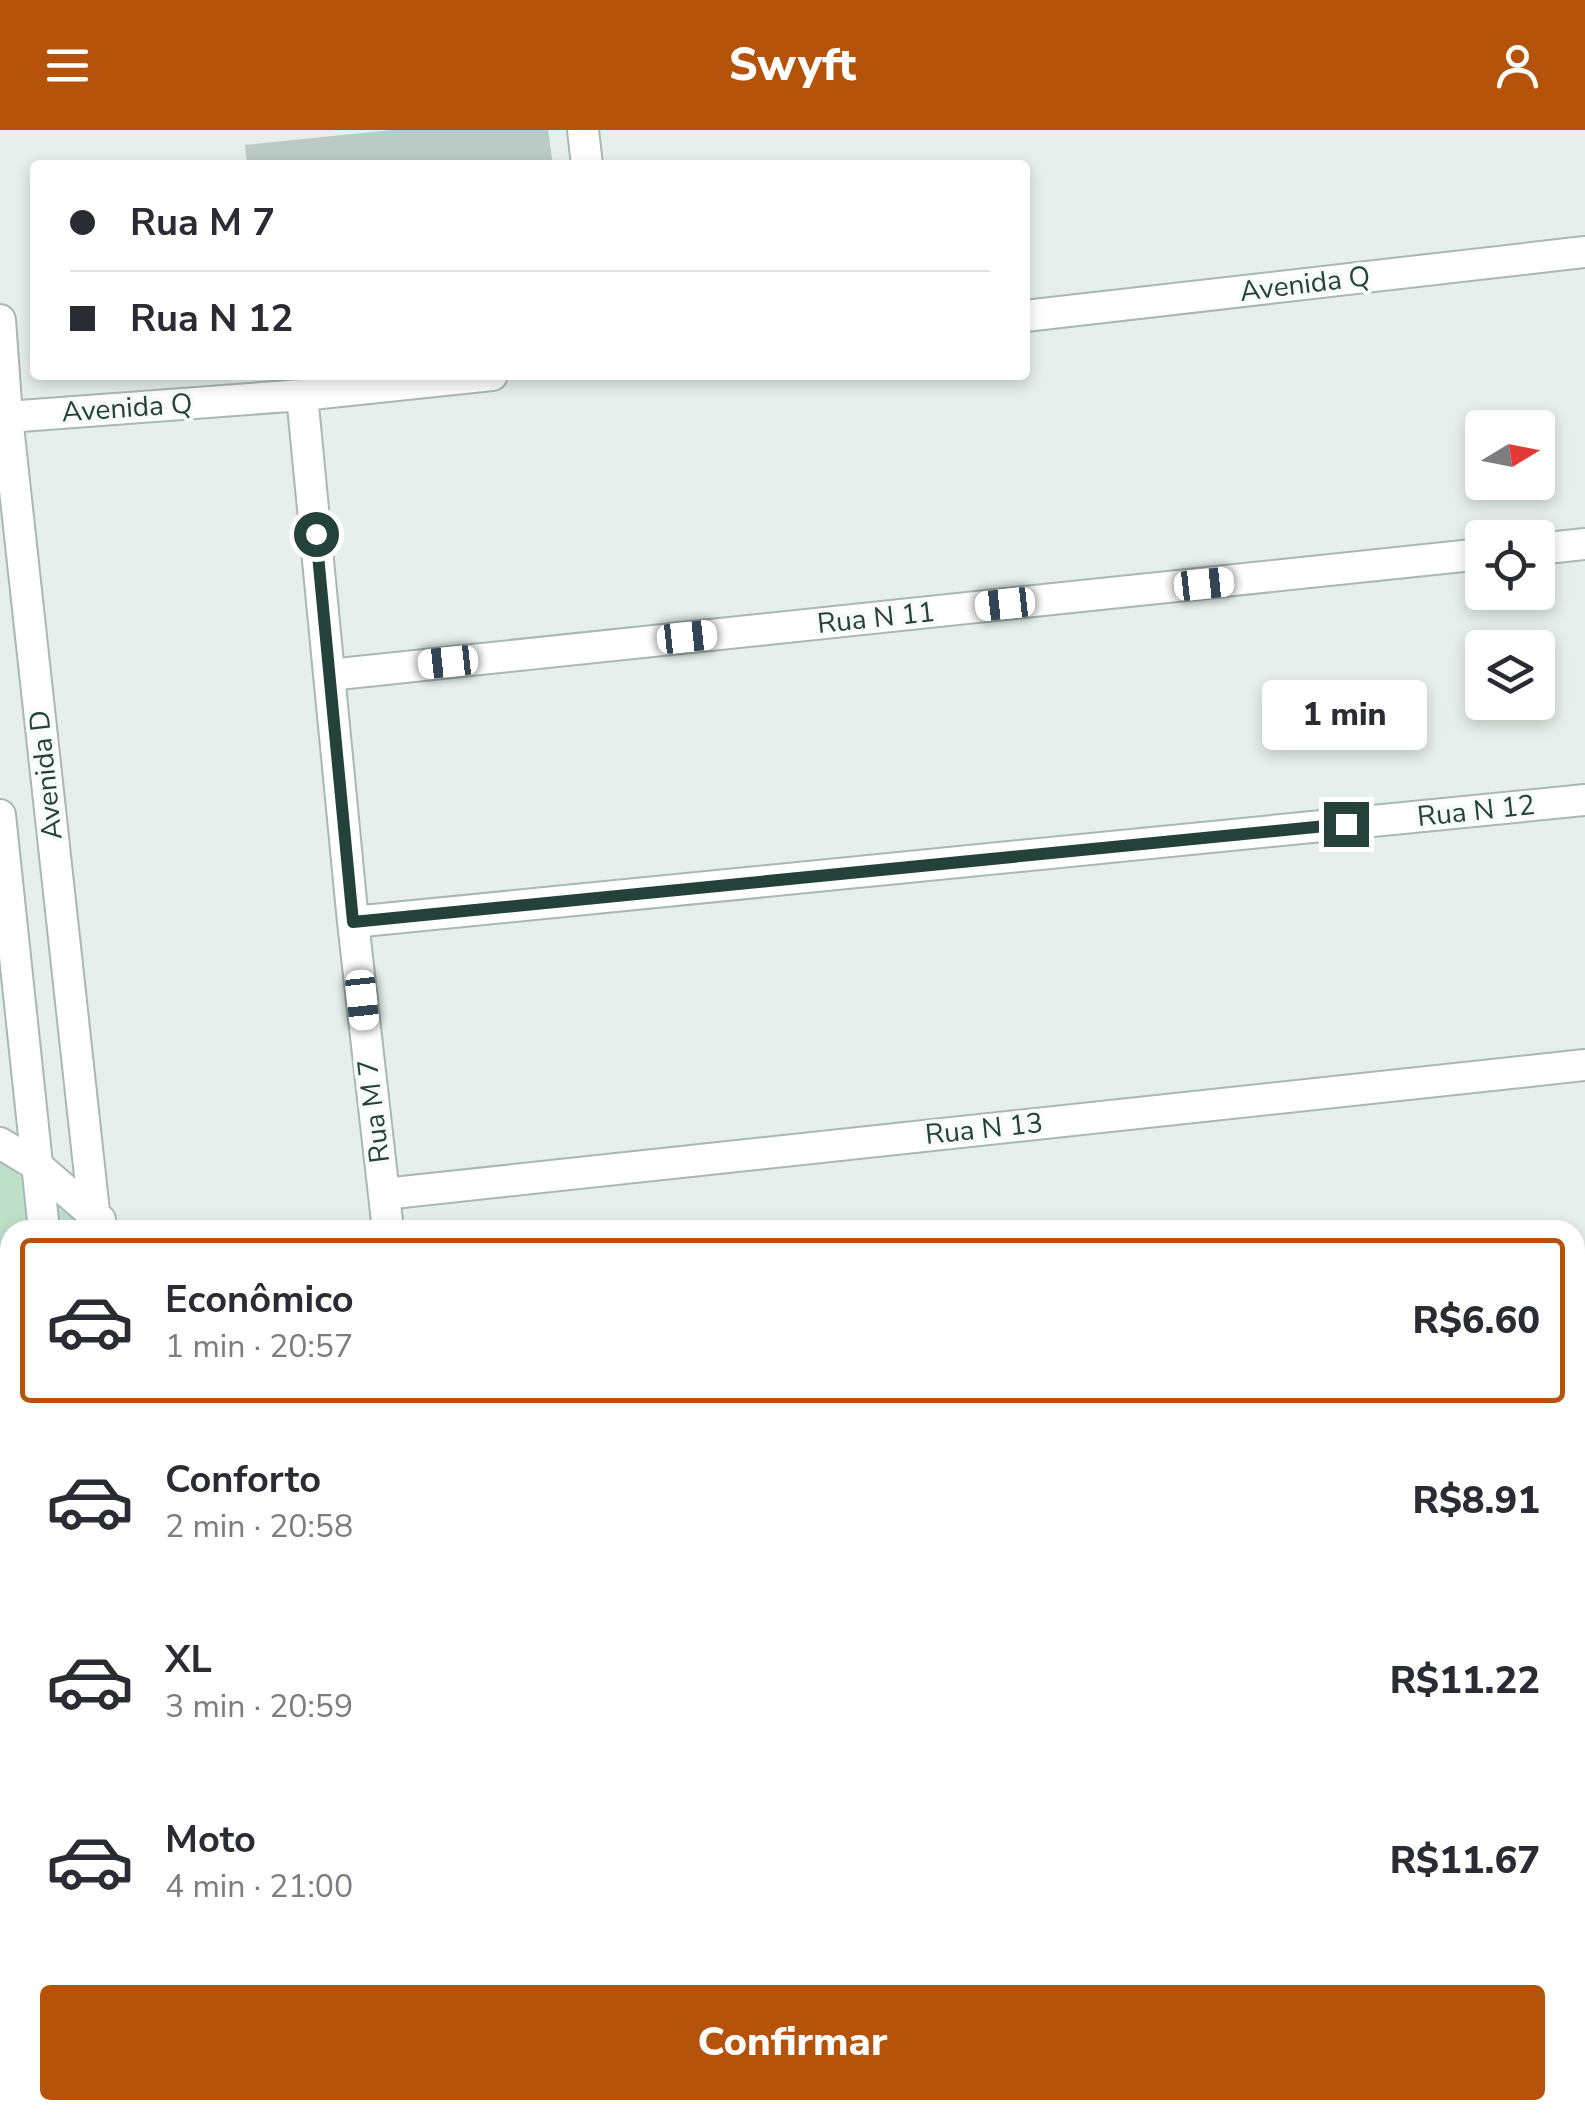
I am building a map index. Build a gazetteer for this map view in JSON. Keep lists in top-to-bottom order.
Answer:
{
  "streets": {
    "street": [
      "Avenida Q",
      "Rua N 11",
      "Avenida D",
      "Rua N 12",
      "Rua M 7",
      "Rua N 13"
    ]
  },
  "crossings": [
    ["Avenida Q", "Avenida D"],
    ["Avenida Q", "Rua M 7"],
    ["Rua N 11", "Rua M 7"],
    ["Rua N 12", "Rua M 7"],
    ["Rua M 7", "Rua N 13"]
  ],
  "north": "right",
  "page": {
    "header": "Swyft",
    "banner": ["Rua M 7", "Rua N 12"],
    "bubble": "1 min",
    "list": [
      {
        "name": "Econômico",
        "note": "1 min · 20:57",
        "value": "R$6.60"
      },
      {
        "name": "Conforto",
        "note": "2 min · 20:58",
        "value": "R$8.91"
      },
      {
        "name": "XL",
        "note": "3 min · 20:59",
        "value": "R$11.22"
      },
      {
        "name": "Moto",
        "note": "4 min · 21:00",
        "value": "R$11.67"
      }
    ],
    "buttons": "Confirmar"
  }
}
